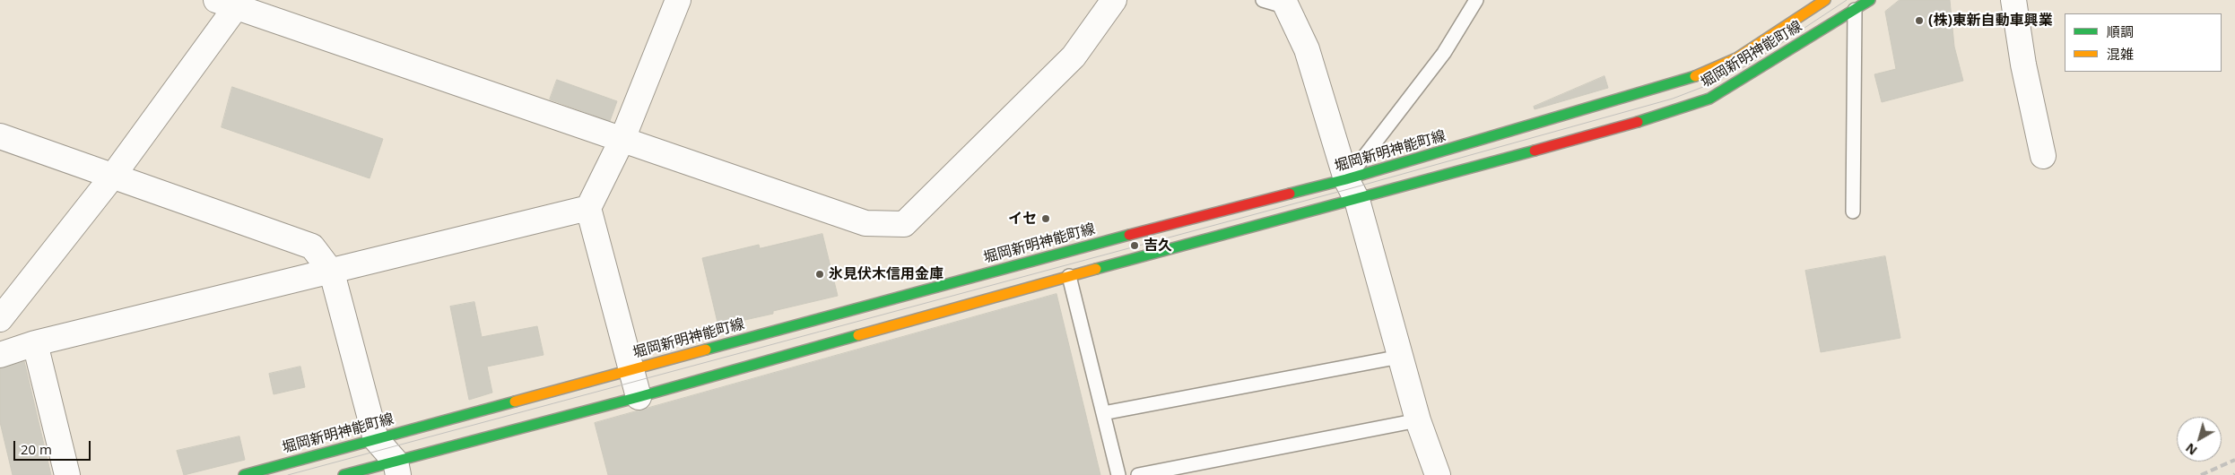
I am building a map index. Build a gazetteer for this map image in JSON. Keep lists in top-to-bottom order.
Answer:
{
  "streets": {
    "main road": ["堀岡新明神能町線"]
  },
  "places": [
    "(株)東新自動車興業",
    "イセ",
    "吉久",
    "氷見伏木信用金庫"
  ],
  "legend": ["順調", "混雑"],
  "scale_bar": "20 m",
  "north": "bottom left"
}
